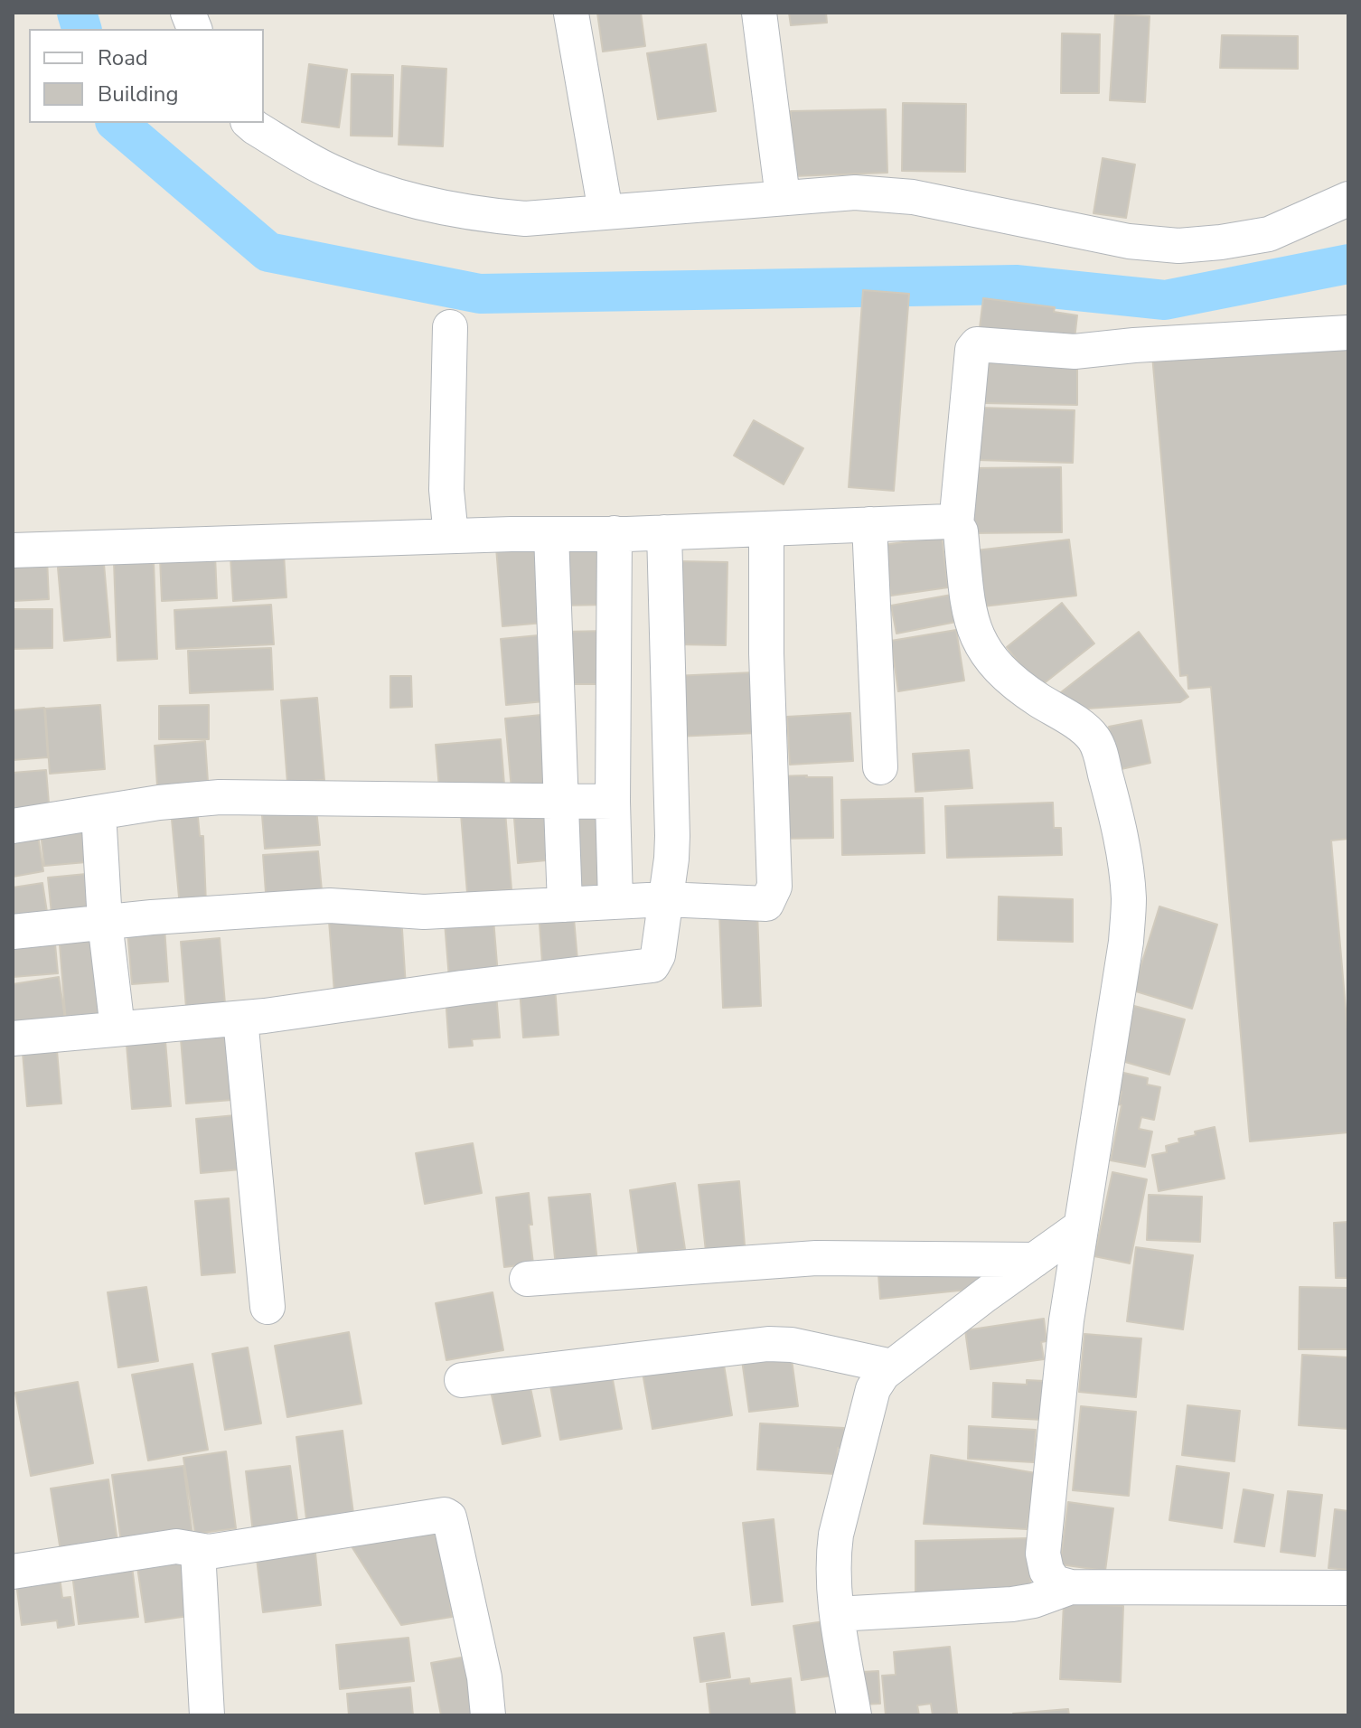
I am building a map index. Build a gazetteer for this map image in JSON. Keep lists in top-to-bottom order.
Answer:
{
  "legend": ["Road", "Building"]
}
